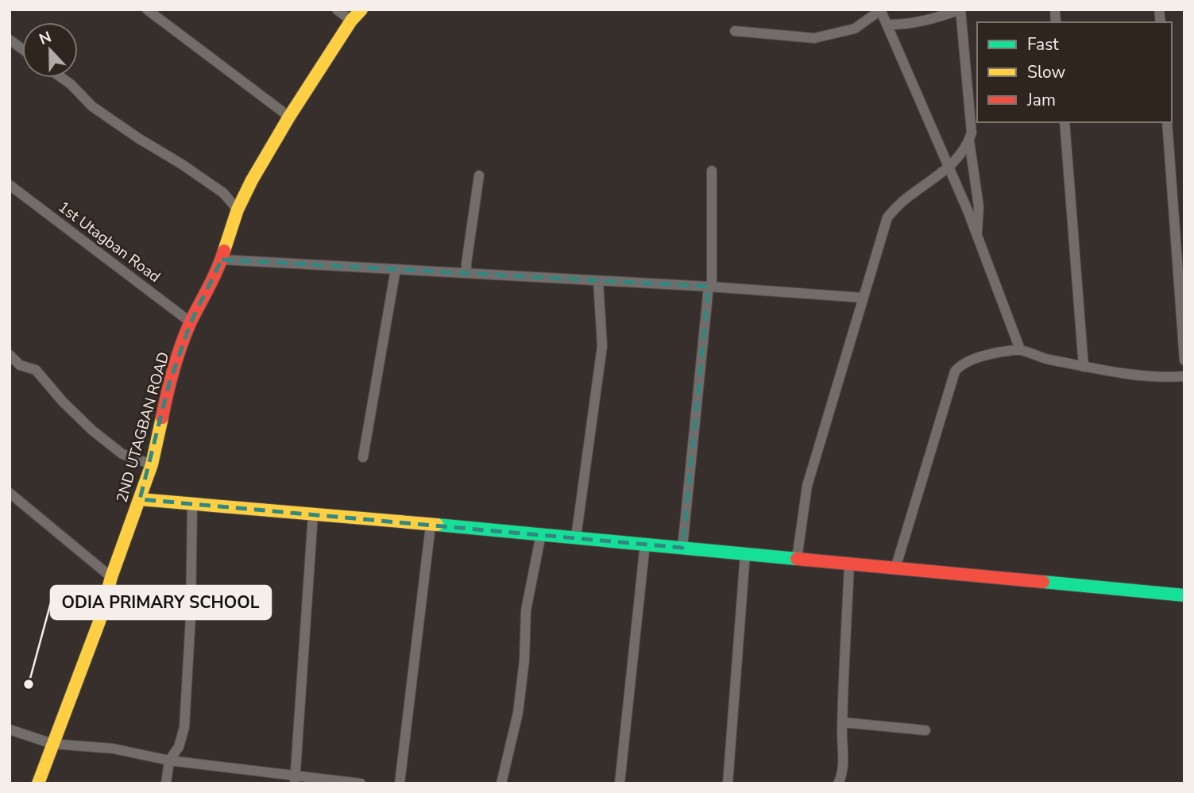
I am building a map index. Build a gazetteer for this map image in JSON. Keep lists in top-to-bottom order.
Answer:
{
  "streets": {
    "street": ["1st Utagban Road", "2ND UTAGBAN ROAD"]
  },
  "crossings": [
    ["1st Utagban Road", "2ND UTAGBAN ROAD"]
  ],
  "places": ["ODIA PRIMARY SCHOOL"],
  "legend": ["Fast", "Slow", "Jam"],
  "north": "top"
}
